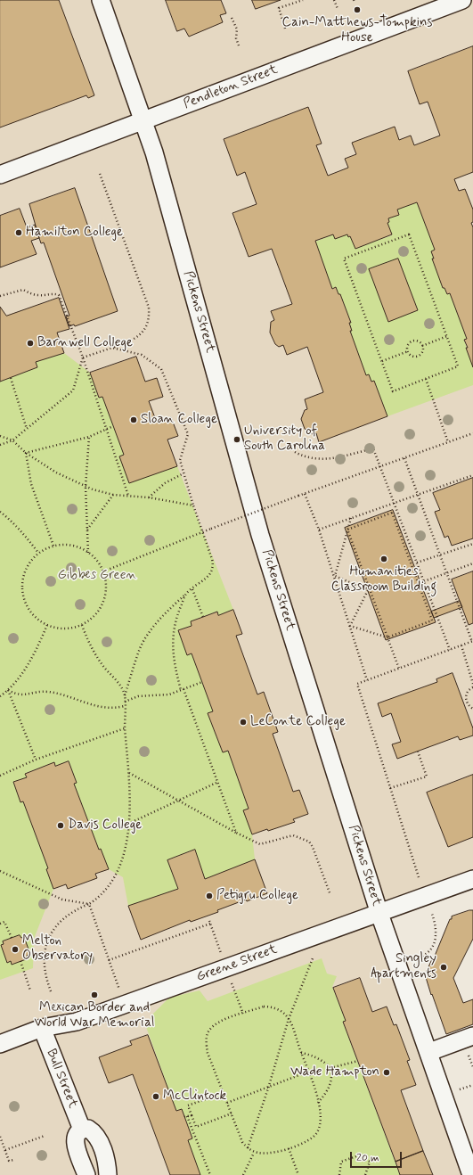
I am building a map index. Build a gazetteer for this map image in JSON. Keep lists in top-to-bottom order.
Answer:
{
  "streets": {
    "street": [
      "Pendleton Street",
      "Pickens Street",
      "Greene Street",
      "Bull Street"
    ]
  },
  "crossings": [
    ["Pendleton Street", "Pickens Street"],
    ["Pickens Street", "Greene Street"],
    ["Greene Street", "Bull Street"]
  ],
  "parks": ["Gibbes Green"],
  "places": [
    "Cain-Matthews-Tompkins House",
    "Hamilton College",
    "Barnwell College",
    "Sloan College",
    "University of South Carolina",
    "Humanities Classroom Building",
    "LeConte College",
    "Davis College",
    "Petigru College",
    "Melton Observatory",
    "Singley Apartments",
    "Mexican Border and World War Memorial",
    "Wade Hampton",
    "McClintock"
  ],
  "scale_bar": "20 m"
}
